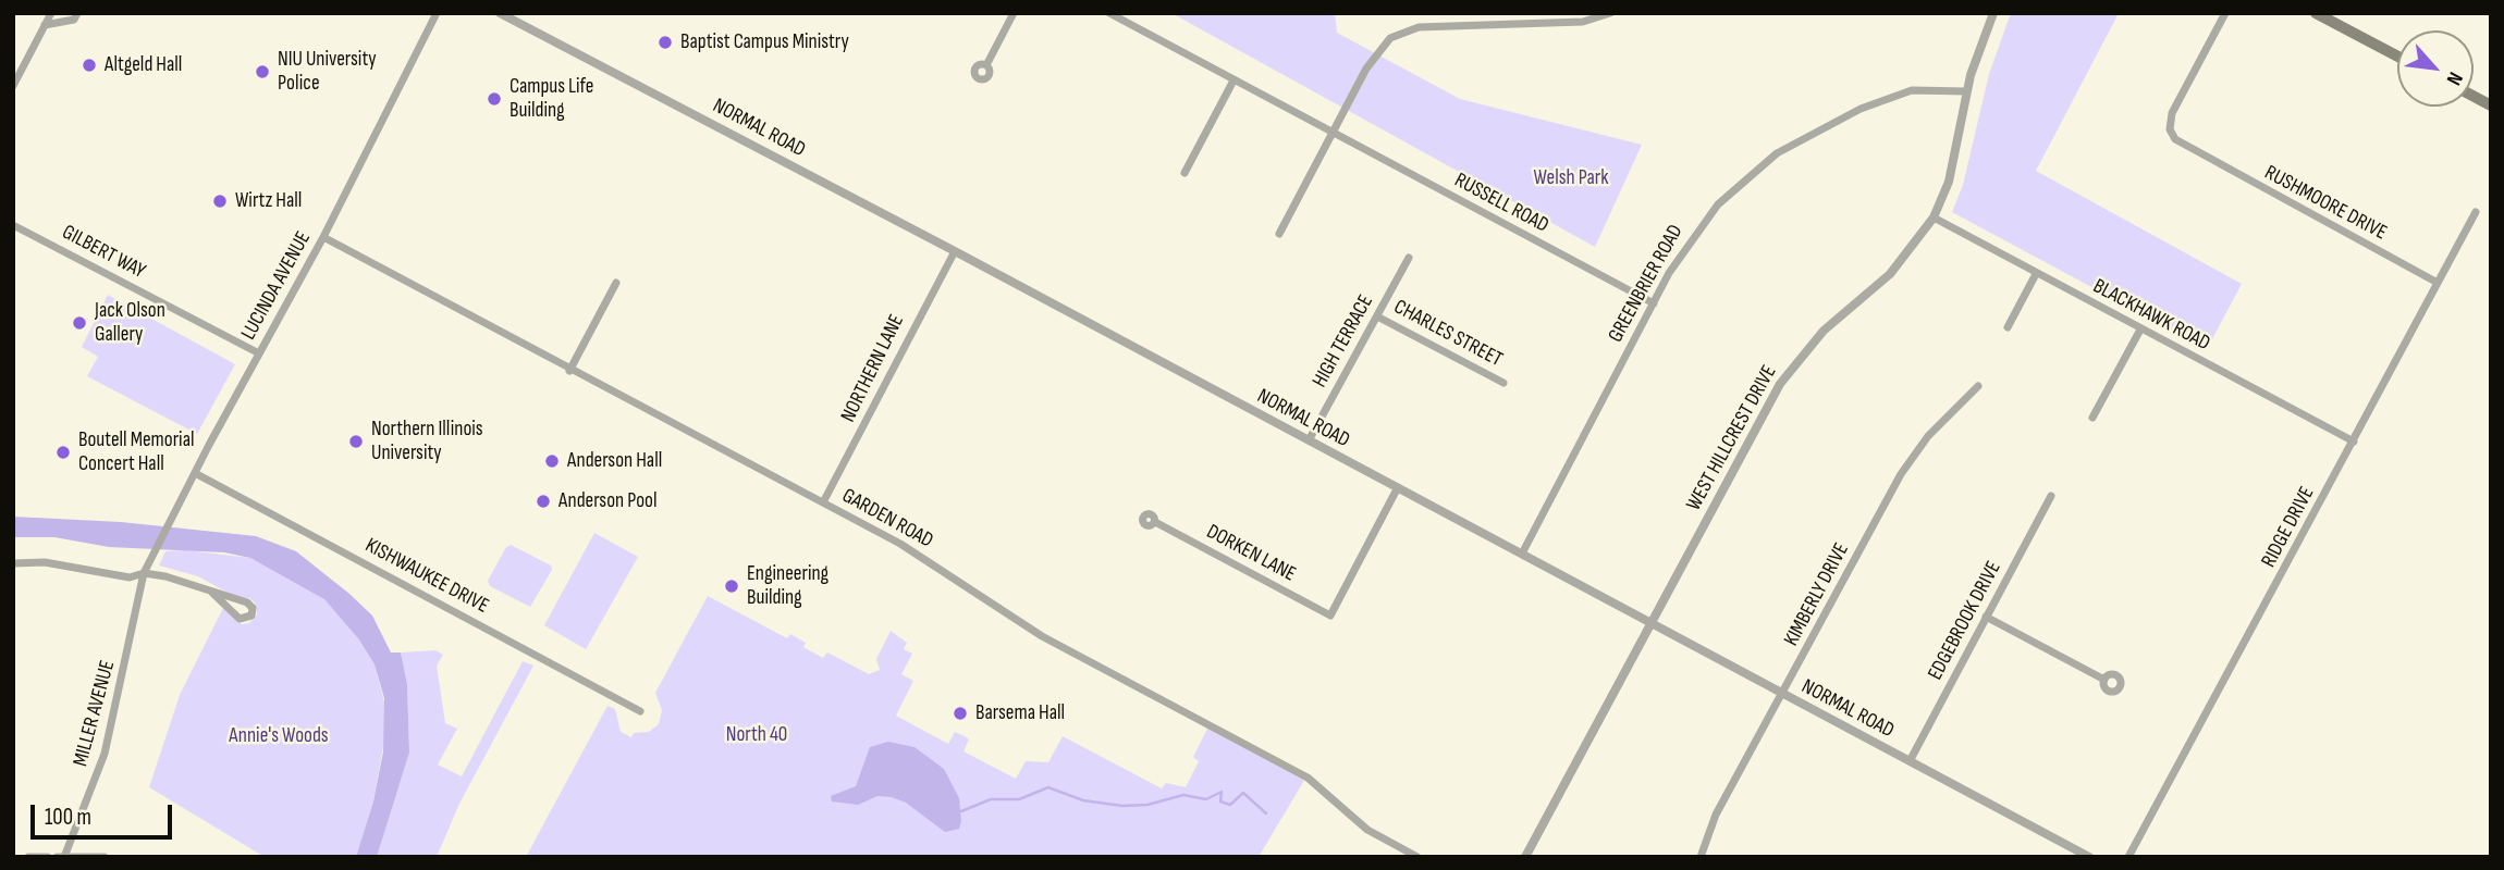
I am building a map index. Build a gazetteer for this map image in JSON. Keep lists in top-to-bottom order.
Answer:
{
  "streets": {
    "street": [
      "NORMAL ROAD",
      "RUSSELL ROAD",
      "RUSHMOORE DRIVE",
      "GILBERT WAY",
      "GREENBRIER ROAD",
      "LUCINDA AVENUE",
      "BLACKHAWK ROAD",
      "CHARLES STREET",
      "HIGH TERRACE",
      "NORTHERN LANE",
      "WEST HILLCREST DRIVE",
      "GARDEN ROAD",
      "RIDGE DRIVE",
      "DORKEN LANE",
      "KISHWAUKEE DRIVE",
      "KIMBERLY DRIVE",
      "EDGEBROOK DRIVE",
      "MILLER AVENUE"
    ]
  },
  "crossings": [
    ["NORMAL ROAD", "GREENBRIER ROAD"],
    ["NORMAL ROAD", "HIGH TERRACE"],
    ["NORMAL ROAD", "NORTHERN LANE"],
    ["NORMAL ROAD", "WEST HILLCREST DRIVE"],
    ["NORMAL ROAD", "DORKEN LANE"],
    ["NORMAL ROAD", "KIMBERLY DRIVE"],
    ["NORMAL ROAD", "EDGEBROOK DRIVE"],
    ["RUSSELL ROAD", "GREENBRIER ROAD"],
    ["RUSHMOORE DRIVE", "RIDGE DRIVE"],
    ["GILBERT WAY", "LUCINDA AVENUE"],
    ["GREENBRIER ROAD", "WEST HILLCREST DRIVE"],
    ["LUCINDA AVENUE", "GARDEN ROAD"],
    ["LUCINDA AVENUE", "KISHWAUKEE DRIVE"],
    ["LUCINDA AVENUE", "MILLER AVENUE"],
    ["BLACKHAWK ROAD", "WEST HILLCREST DRIVE"],
    ["BLACKHAWK ROAD", "RIDGE DRIVE"],
    ["CHARLES STREET", "HIGH TERRACE"],
    ["NORTHERN LANE", "GARDEN ROAD"]
  ],
  "parks": ["Welsh Park", "North 40", "Annie's Woods"],
  "places": [
    "Baptist Campus Ministry",
    "Altgeld Hall",
    "NIU University Police",
    "Campus Life Building",
    "Wirtz Hall",
    "Jack Olson Gallery",
    "Northern Illinois University",
    "Boutell Memorial Concert Hall",
    "Anderson Hall",
    "Anderson Pool",
    "Engineering Building",
    "Barsema Hall"
  ],
  "scale_bar": "100 m",
  "north": "bottom right"
}
